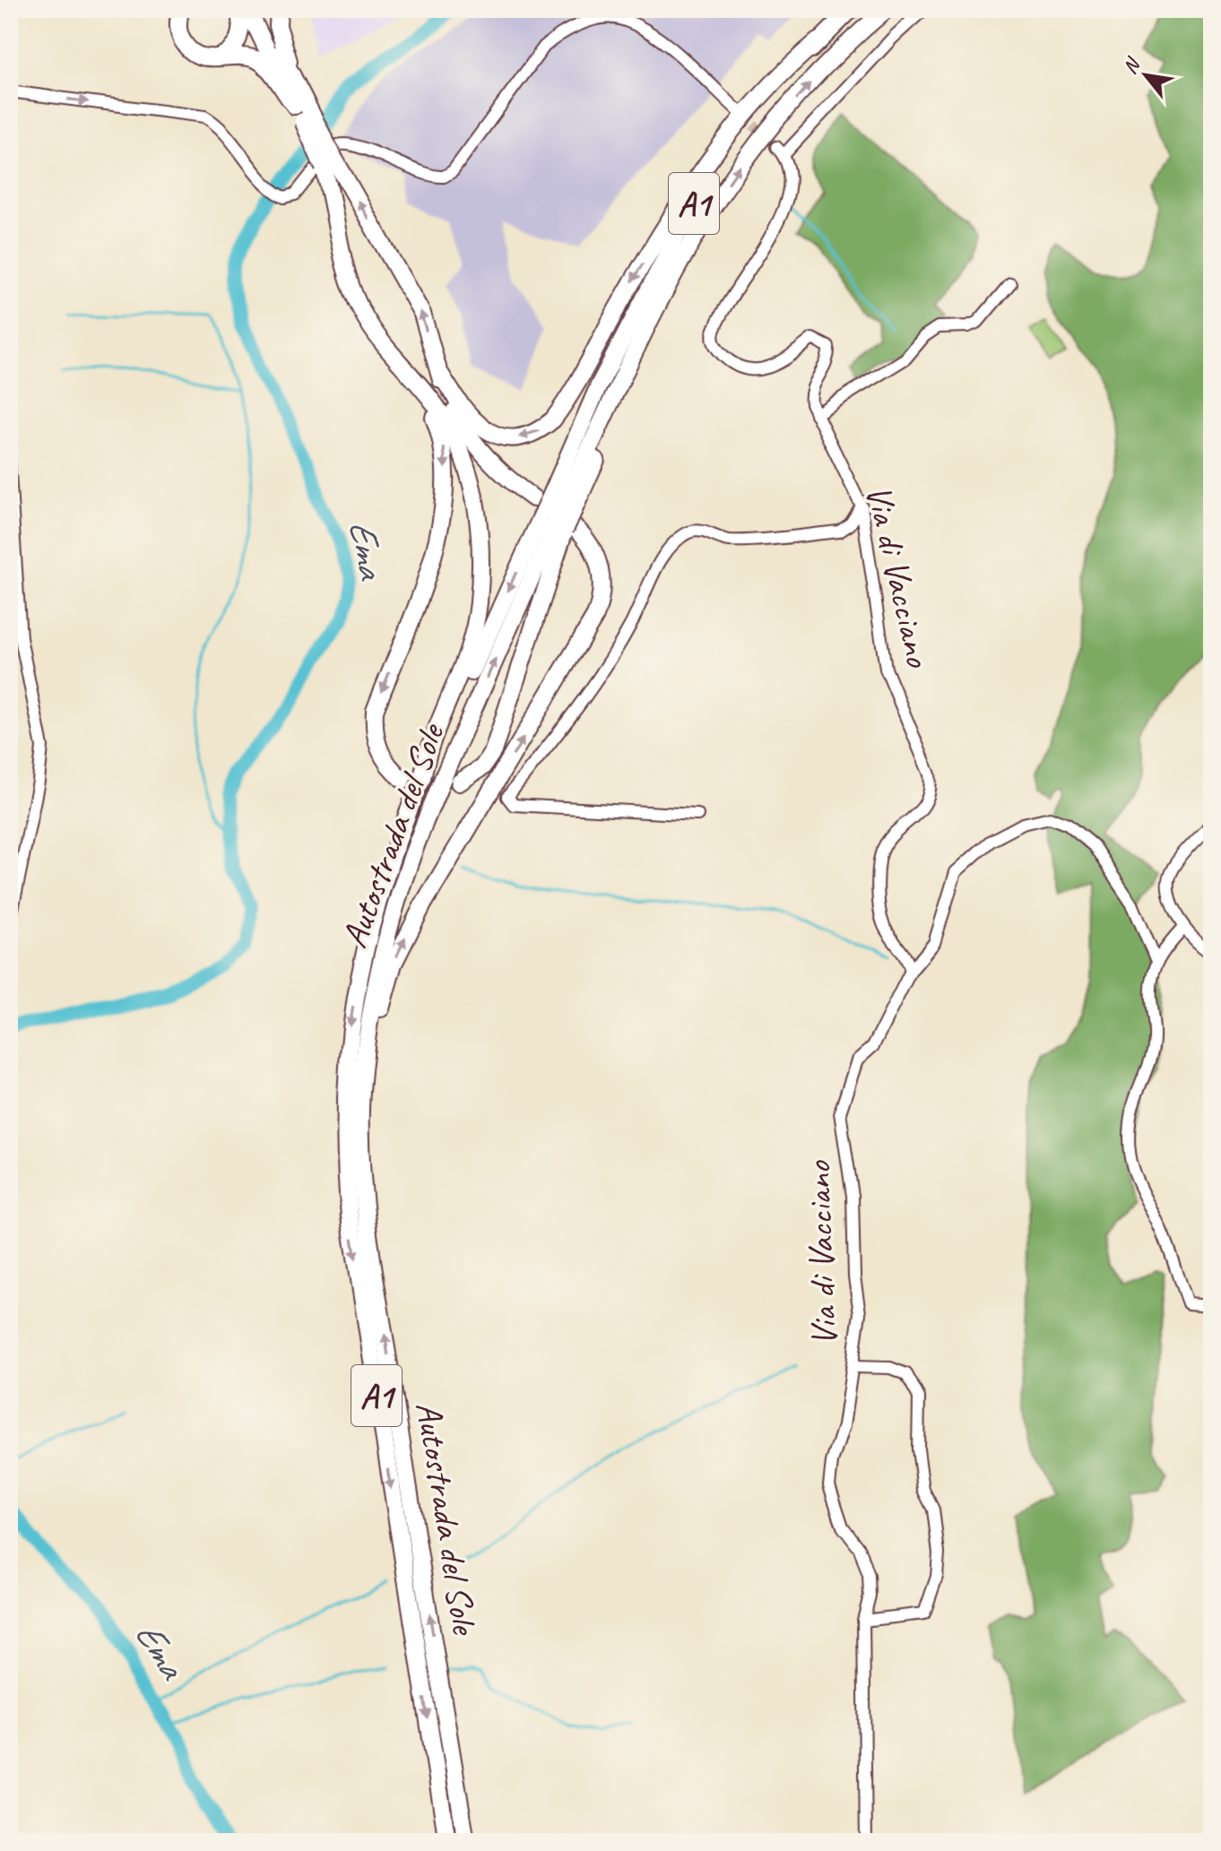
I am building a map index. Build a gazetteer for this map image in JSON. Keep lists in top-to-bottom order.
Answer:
{
  "streets": {
    "highway": ["A1", "Autostrada del Sole"],
    "street": ["Via di Vacciano"]
  },
  "water": ["Ema"],
  "north": "top left"
}
